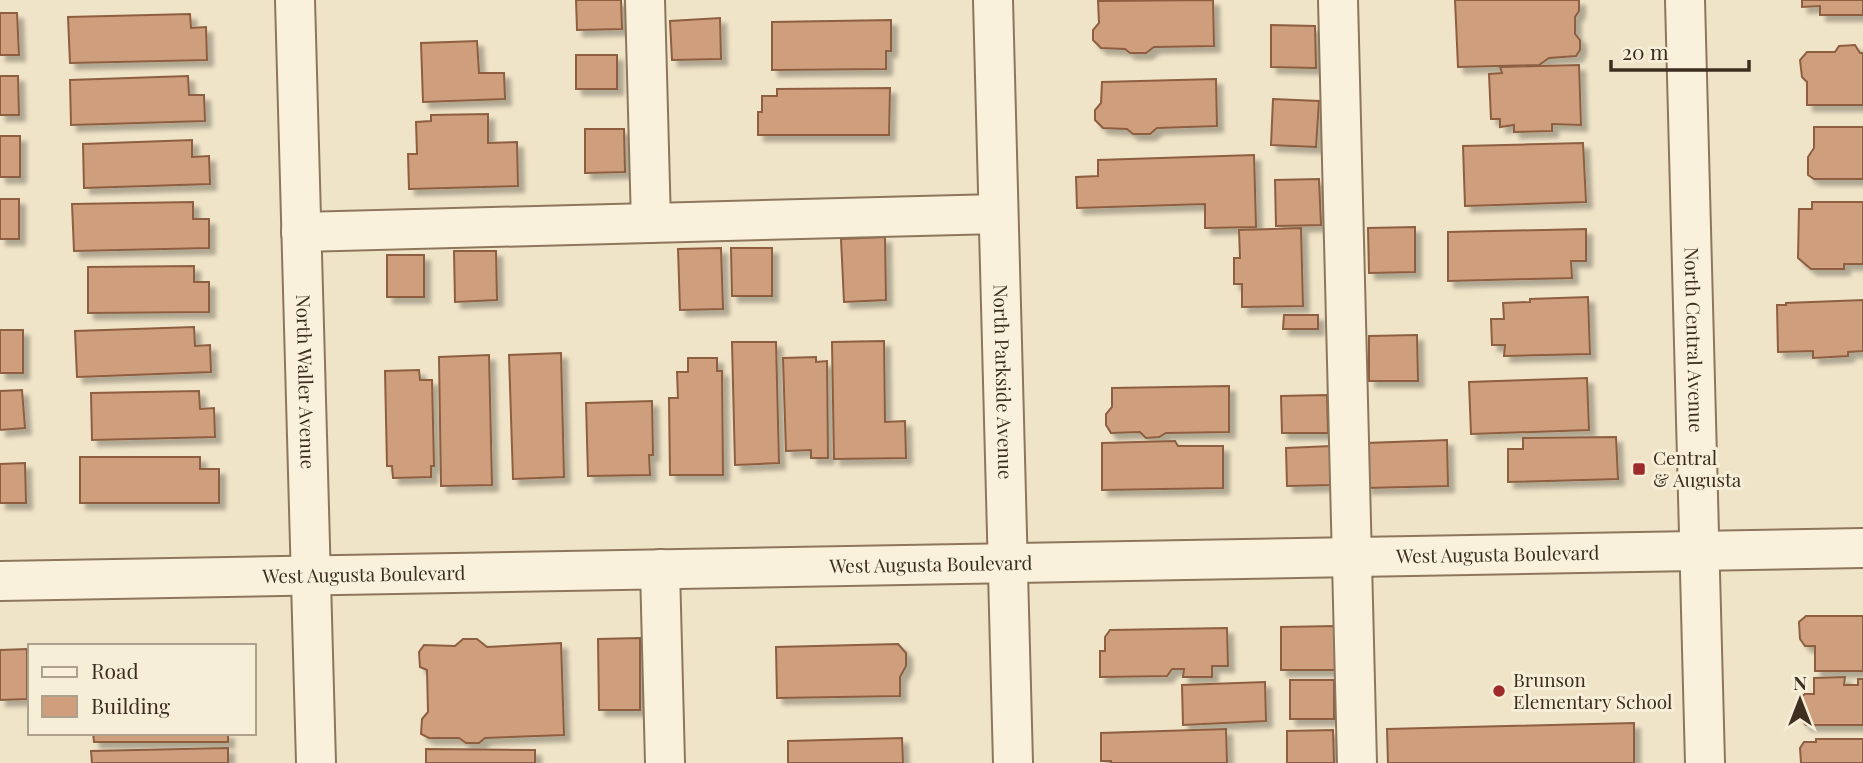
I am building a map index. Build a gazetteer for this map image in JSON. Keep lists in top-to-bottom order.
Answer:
{
  "streets": {
    "street": [
      "North Central Avenue",
      "North Waller Avenue",
      "North Parkside Avenue",
      "West Augusta Boulevard"
    ]
  },
  "crossings": [
    ["North Central Avenue", "West Augusta Boulevard"],
    ["North Waller Avenue", "West Augusta Boulevard"],
    ["North Parkside Avenue", "West Augusta Boulevard"]
  ],
  "places": {
    "transit": ["Central & Augusta"],
    "other": ["Brunson Elementary School"]
  },
  "legend": ["Road", "Building"],
  "scale_bar": "20 m",
  "north": "top"
}
